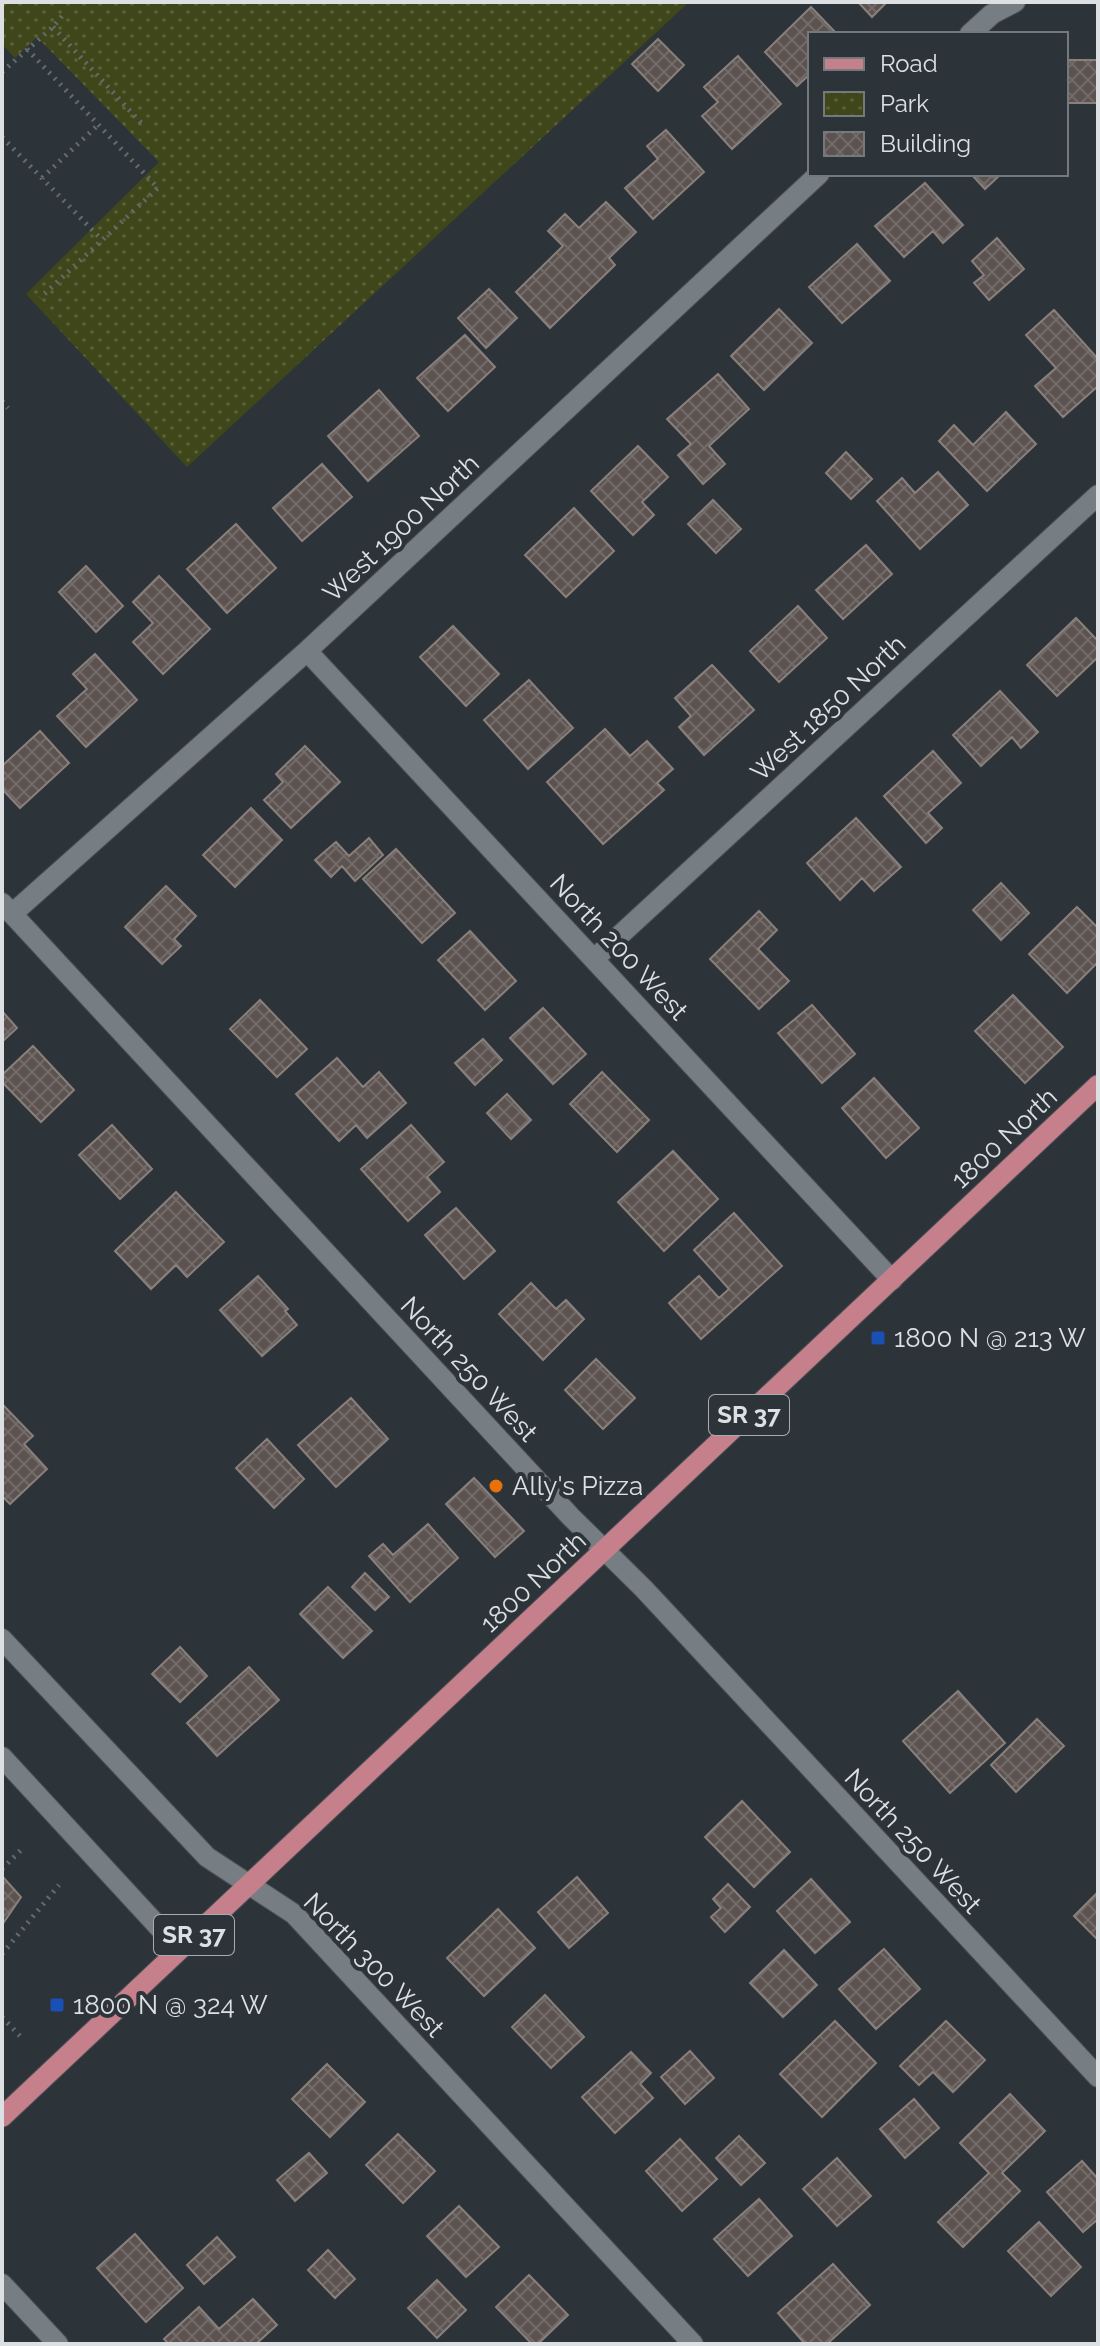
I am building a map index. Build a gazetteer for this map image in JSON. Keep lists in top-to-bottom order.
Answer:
{
  "streets": {
    "main road": ["1800 North", "SR 37"],
    "street": [
      "West 1900 North",
      "West 1850 North",
      "North 200 West",
      "North 250 West",
      "North 300 West"
    ]
  },
  "crossings": [
    ["West 1900 North", "North 200 West"],
    ["West 1900 North", "North 250 West"],
    ["West 1850 North", "North 200 West"],
    ["North 200 West", "1800 North"],
    ["1800 North", "North 250 West"],
    ["1800 North", "North 300 West"]
  ],
  "places": {
    "transit": ["1800 N @ 213 W", "1800 N @ 324 W"],
    "other": ["Ally's Pizza"]
  },
  "legend": ["Road", "Park", "Building"]
}
